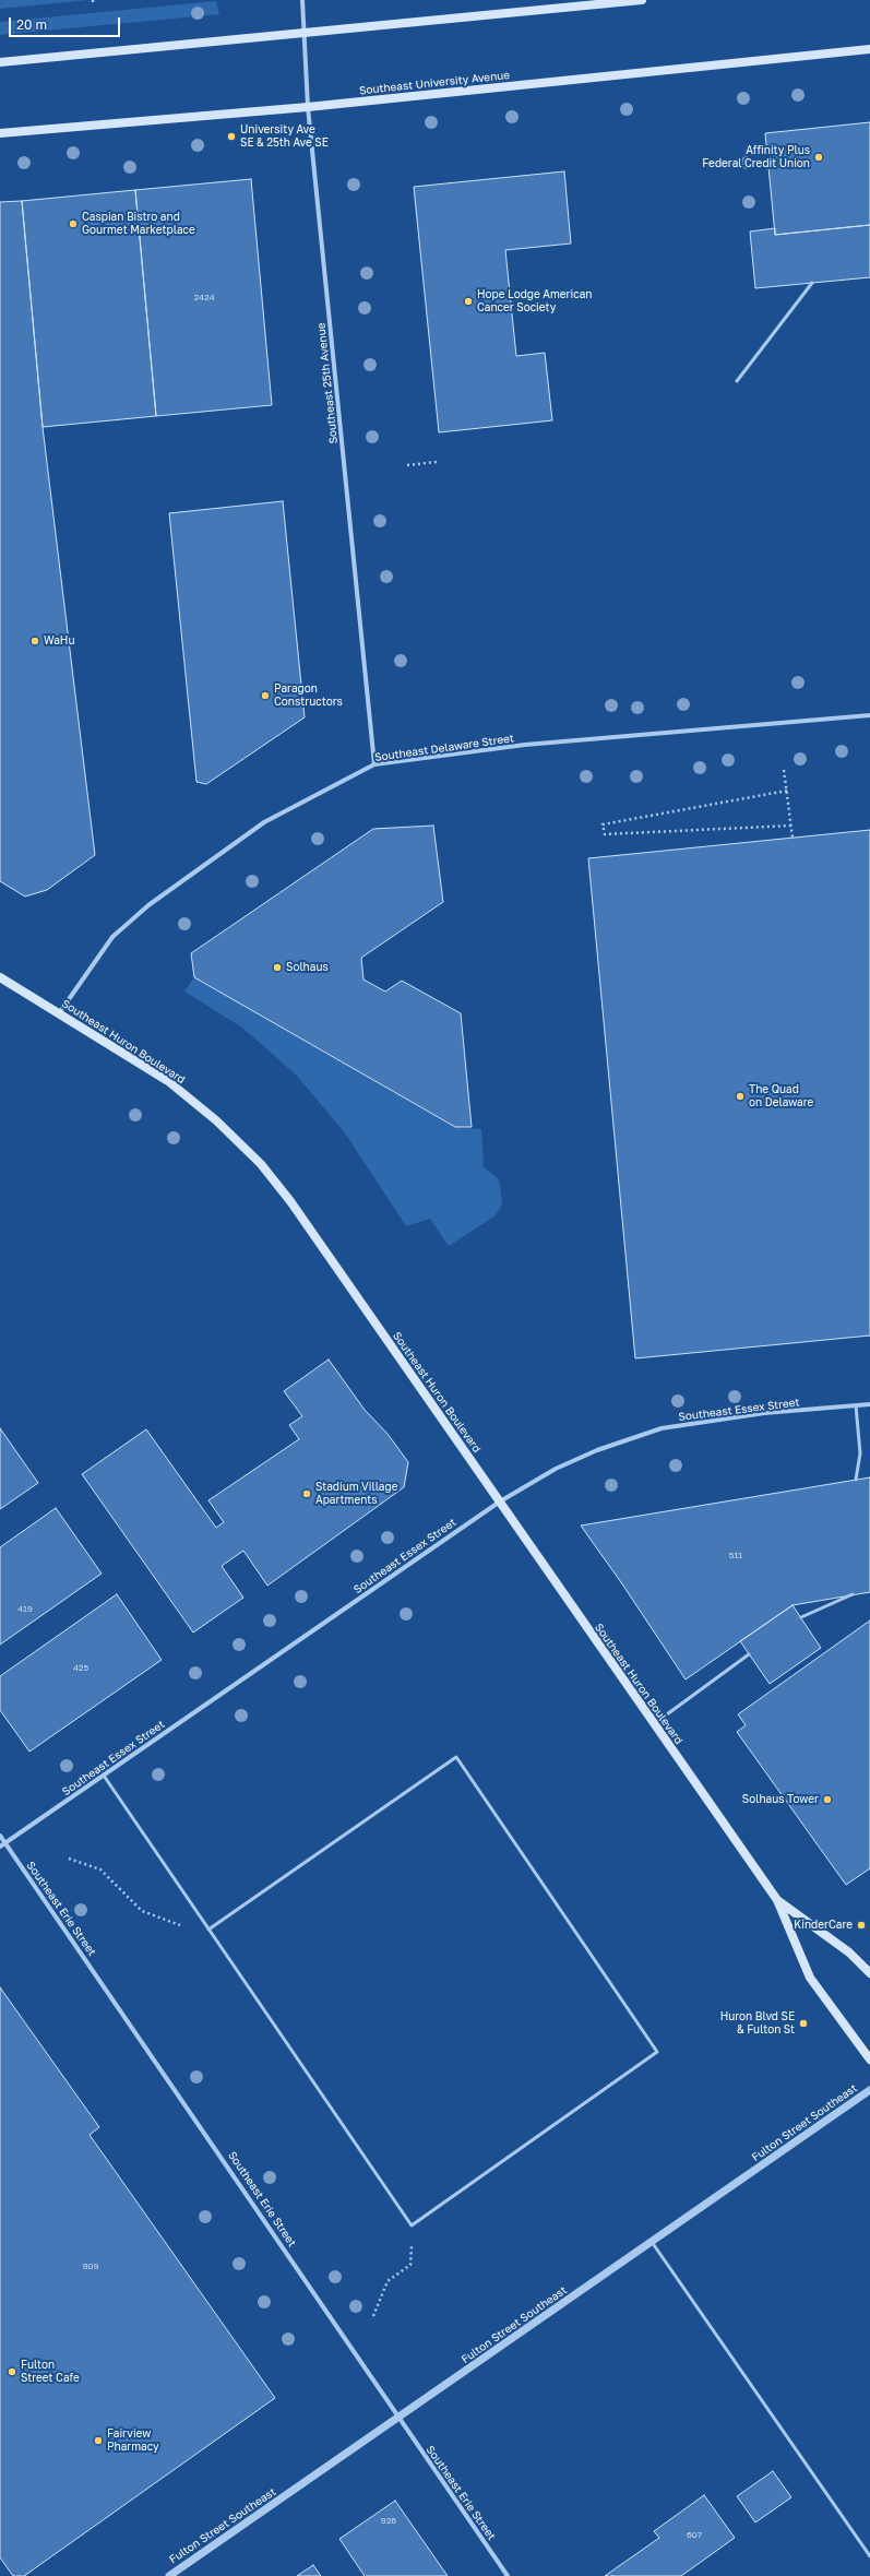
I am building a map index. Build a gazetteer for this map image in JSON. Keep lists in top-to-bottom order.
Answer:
{
  "streets": {
    "main road": ["Southeast University Avenue", "Southeast Huron Boulevard"],
    "street": [
      "Southeast 25th Avenue",
      "Southeast Delaware Street",
      "Southeast Essex Street",
      "Southeast Erie Street",
      "Fulton Street Southeast"
    ]
  },
  "crossings": [
    ["Southeast University Avenue", "Southeast 25th Avenue"],
    ["Southeast 25th Avenue", "Southeast Delaware Street"],
    ["Southeast Delaware Street", "Southeast Huron Boulevard"],
    ["Southeast Huron Boulevard", "Southeast Essex Street"],
    ["Southeast Essex Street", "Southeast Erie Street"],
    ["Southeast Erie Street", "Fulton Street Southeast"]
  ],
  "places": [
    "University Ave SE & 25th Ave SE",
    "Affinity Plus Federal Credit Union",
    "Caspian Bistro and Gourmet Marketplace",
    "Hope Lodge American Cancer Society",
    "WaHu",
    "Paragon Constructors",
    "Solhaus",
    "The Quad on Delaware",
    "Stadium Village Apartments",
    "Solhaus Tower",
    "KinderCare",
    "Huron Blvd SE & Fulton St",
    "Fulton Street Cafe",
    "Fairview Pharmacy"
  ],
  "house_numbers": [
    "2424",
    "511",
    "419",
    "425",
    "909",
    "926",
    "607"
  ],
  "scale_bar": "20 m"
}
